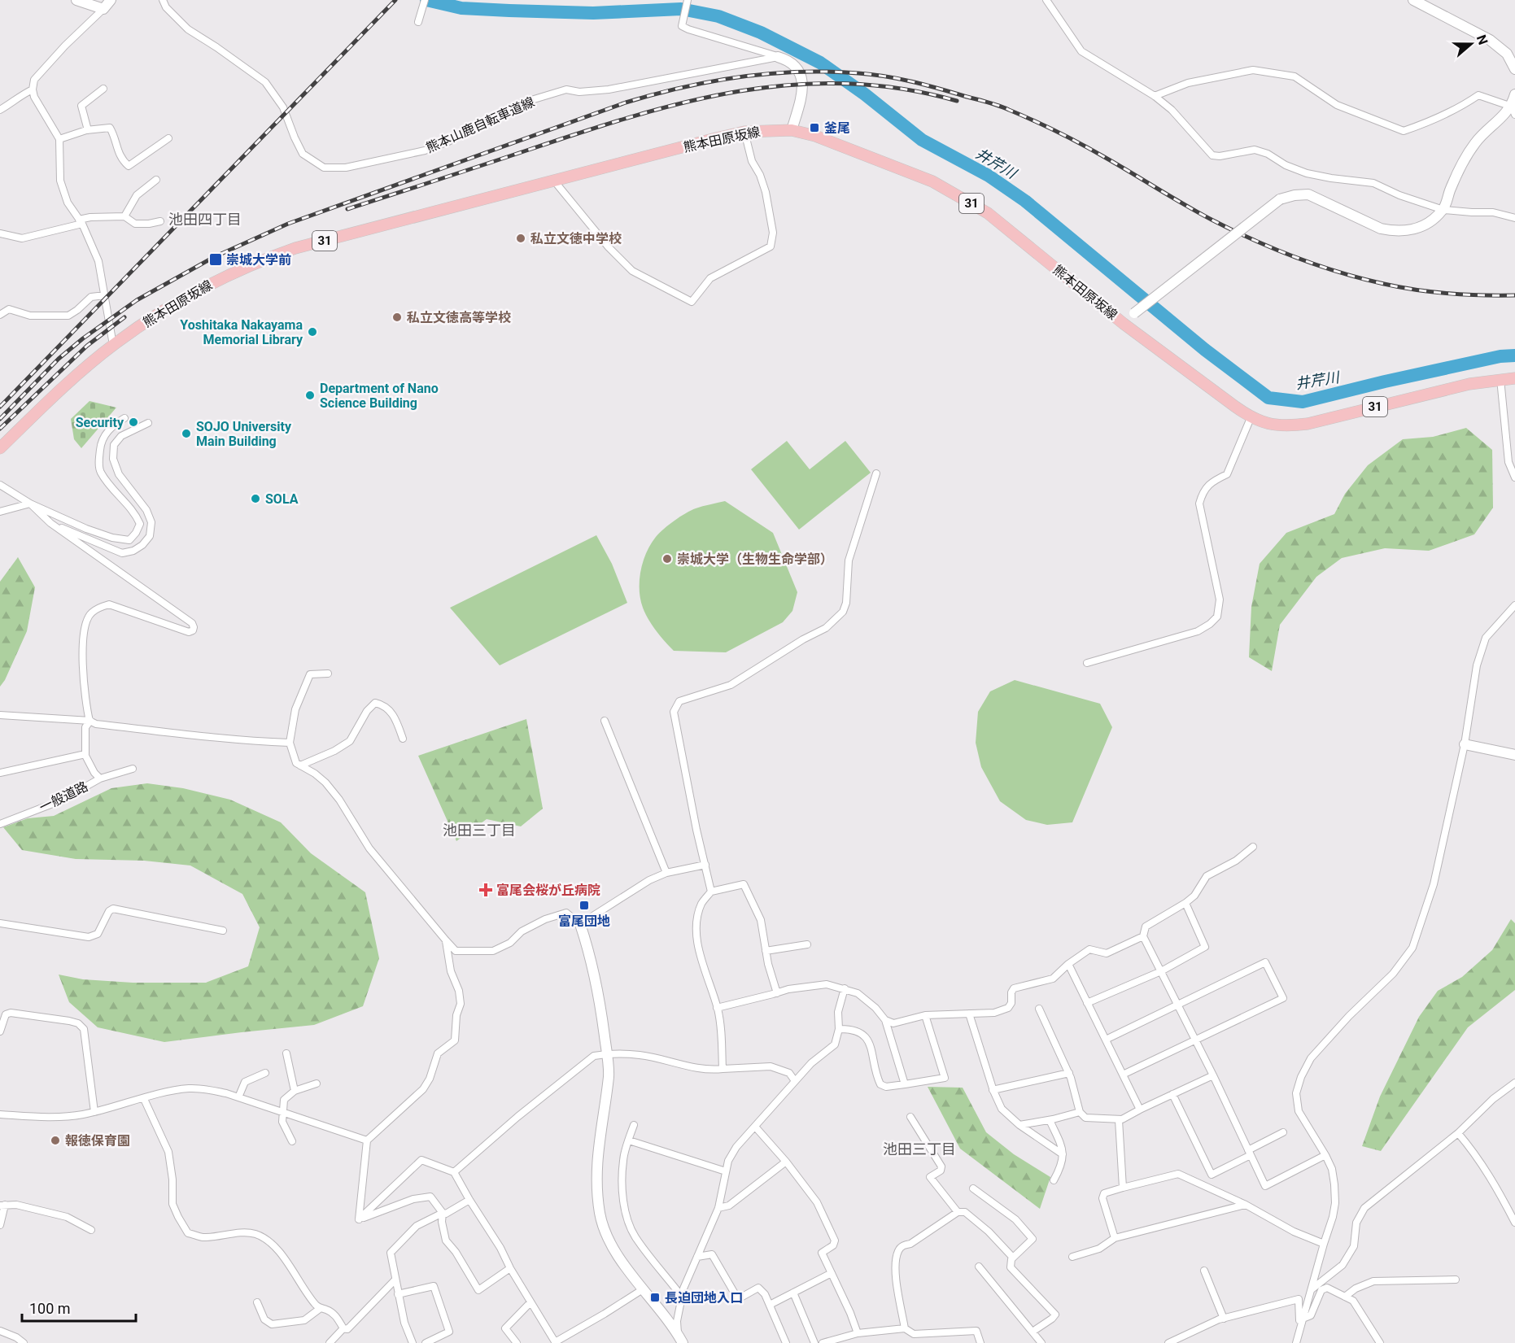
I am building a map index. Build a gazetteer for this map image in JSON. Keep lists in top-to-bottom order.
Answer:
{
  "streets": {
    "main road": ["熊本田原坂線", "31"],
    "street": ["熊本山鹿自転車道線", "一般道路"]
  },
  "districts": ["池田四丁目", "池田三丁目", "池田三丁目"],
  "water": ["井芹川"],
  "places": {
    "transit": [
      "釜尾",
      "崇城大学前",
      "富尾団地",
      "長迫団地入口"
    ],
    "other": [
      "私立文徳中学校",
      "私立文徳高等学校",
      "Yoshitaka Nakayama Memorial Library",
      "Department of Nano Science Building",
      "Security",
      "SOJO University Main Building",
      "SOLA",
      "崇城大学（生物生命学部）",
      "報徳保育園"
    ],
    "health": ["富尾会桜が丘病院"]
  },
  "scale_bar": "100 m",
  "north": "right"
}
